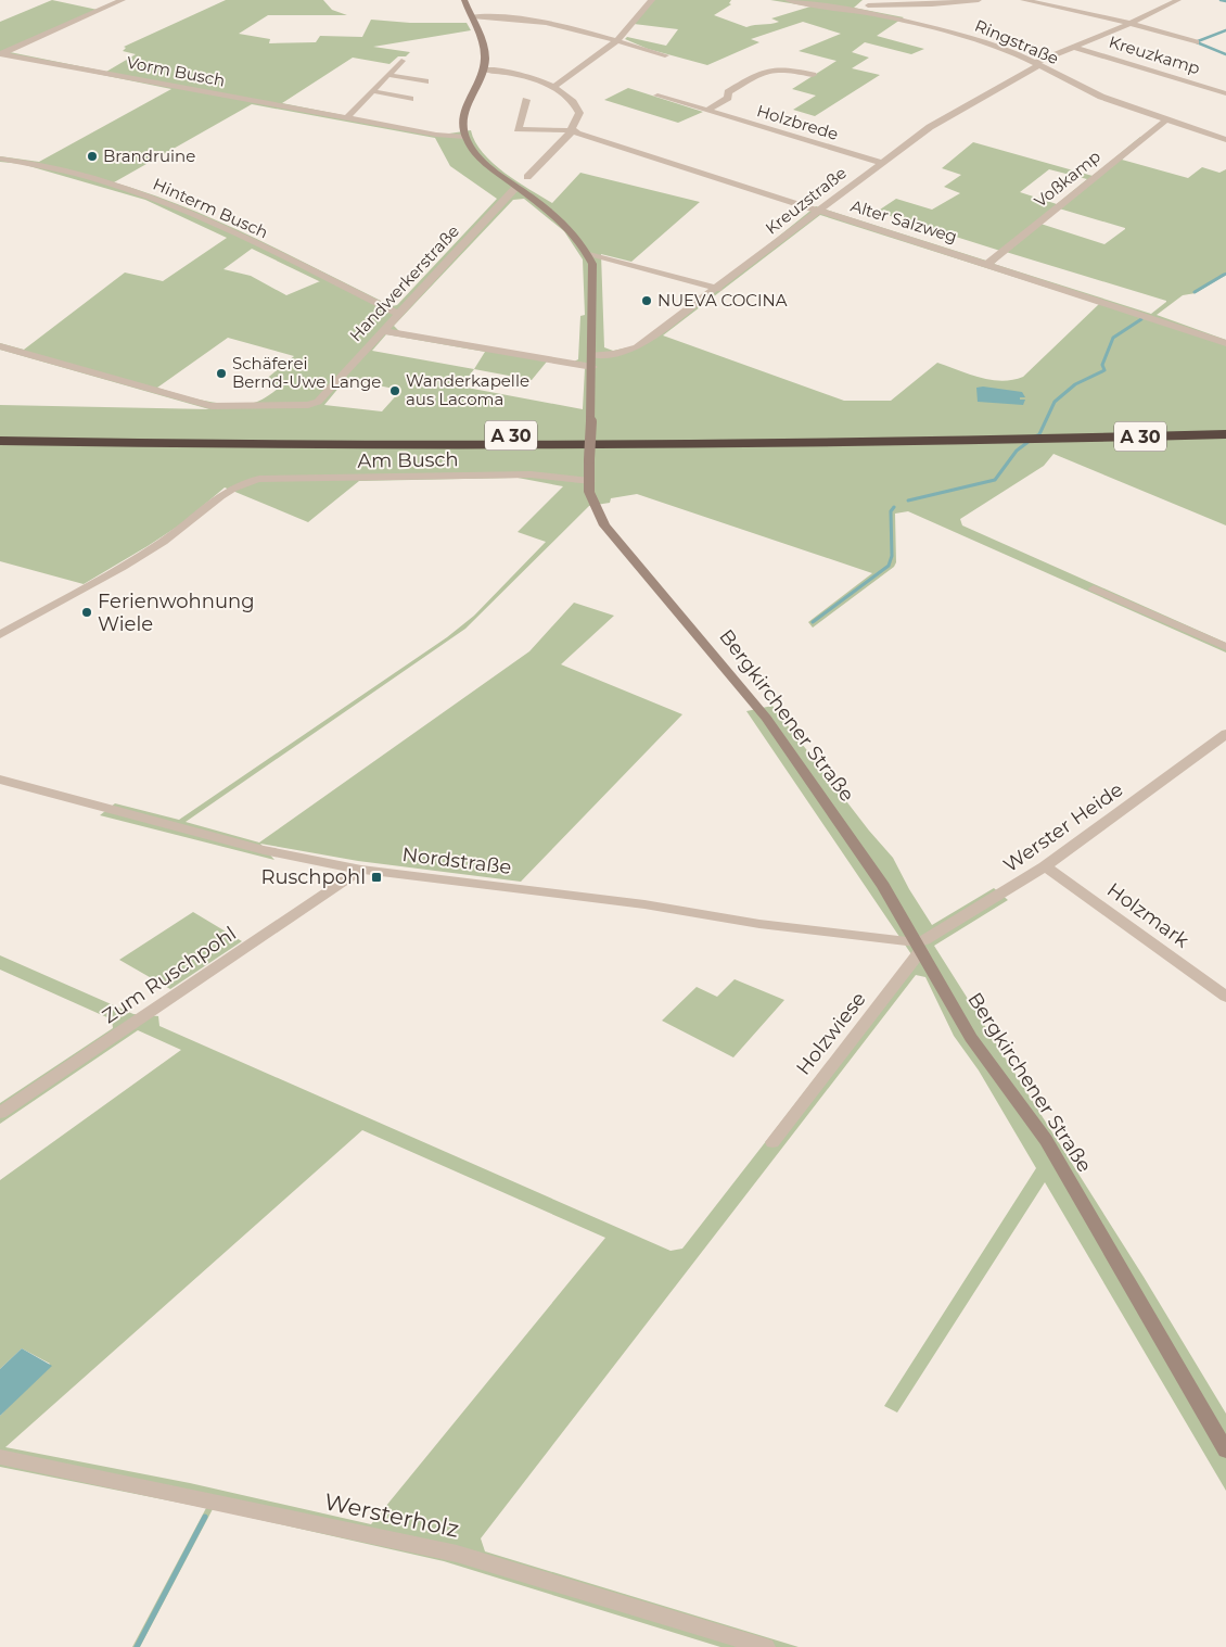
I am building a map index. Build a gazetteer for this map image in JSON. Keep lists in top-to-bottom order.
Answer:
{
  "streets": {
    "highway": ["A 30"],
    "street": [
      "Ringstraße",
      "Kreuzkamp",
      "Vorm Busch",
      "Holzbrede",
      "Voßkamp",
      "Kreuzstraße",
      "Hinterm Busch",
      "Alter Salzweg",
      "Handwerkerstraße",
      "Am Busch",
      "Bergkirchener Straße",
      "Werster Heide",
      "Nordstraße",
      "Holzmark",
      "Zum Ruschpohl",
      "Holzwiese",
      "Wersterholz"
    ]
  },
  "crossings": [
    ["Ringstraße", "Voßkamp"],
    ["Ringstraße", "Kreuzstraße"],
    ["Kreuzkamp", "Kreuzstraße"],
    ["Vorm Busch", "Bergkirchener Straße"],
    ["Holzbrede", "Kreuzstraße"],
    ["Voßkamp", "Alter Salzweg"],
    ["Kreuzstraße", "Alter Salzweg"],
    ["Kreuzstraße", "Bergkirchener Straße"],
    ["Hinterm Busch", "Handwerkerstraße"],
    ["Handwerkerstraße", "Bergkirchener Straße"],
    ["Am Busch", "Bergkirchener Straße"],
    ["Bergkirchener Straße", "Werster Heide"],
    ["Bergkirchener Straße", "Nordstraße"],
    ["Bergkirchener Straße", "Holzwiese"],
    ["Werster Heide", "Nordstraße"],
    ["Werster Heide", "Holzmark"],
    ["Werster Heide", "Holzwiese"],
    ["Nordstraße", "Zum Ruschpohl"],
    ["Nordstraße", "Holzwiese"]
  ],
  "places": {
    "other": [
      "Brandruine",
      "NUEVA COCINA",
      "Schäferei Bernd-Uwe Lange",
      "Wanderkapelle aus Lacoma",
      "Ferienwohnung Wiele"
    ],
    "transit": ["Ruschpohl"]
  }
}
